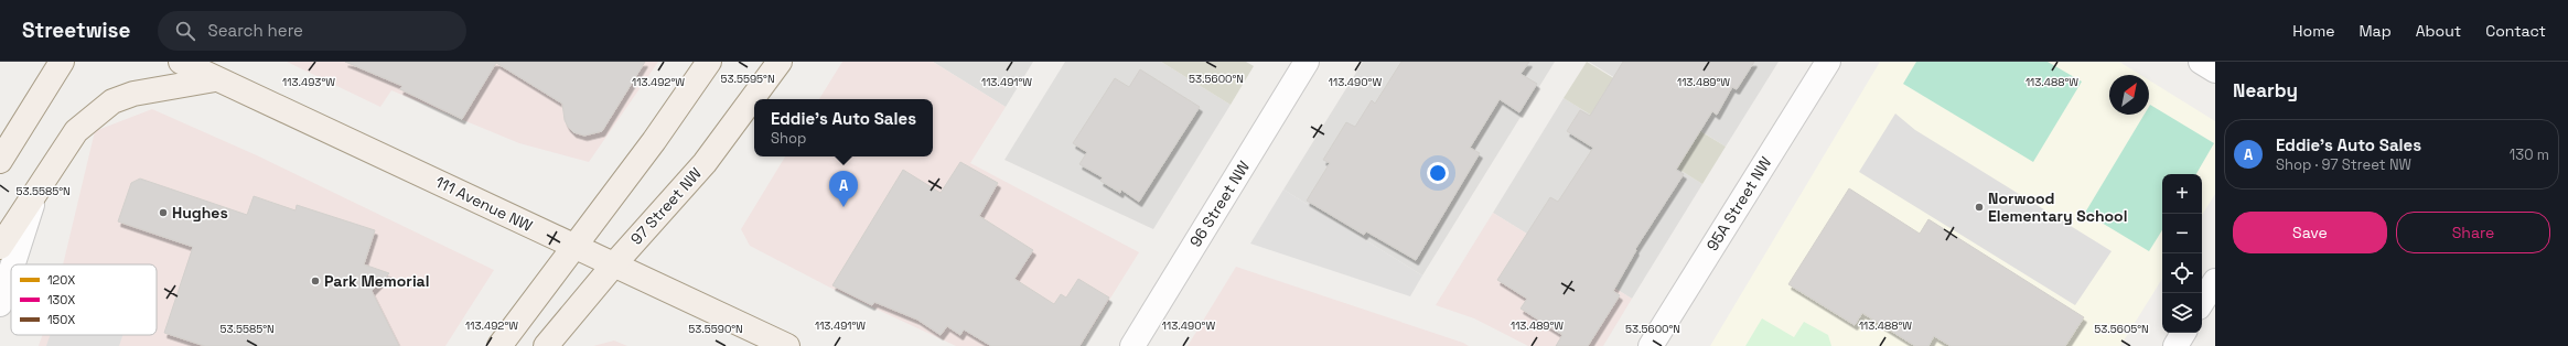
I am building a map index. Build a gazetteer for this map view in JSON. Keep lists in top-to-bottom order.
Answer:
{
  "streets": {
    "main road": ["111 Avenue NW", "97 Street NW"],
    "street": ["96 Street NW", "95A Street NW"]
  },
  "crossings": [
    ["111 Avenue NW", "97 Street NW"]
  ],
  "places": ["Norwood Elementary School", "Hughes", "Park Memorial"],
  "legend": ["120X", "130X", "150X"],
  "north": "top right",
  "page": {
    "header": "Streetwise",
    "search": "Search here",
    "nav": [
      "Home",
      "Map",
      "About",
      "Contact"
    ],
    "heading": "Nearby",
    "popup": ["Eddie's Auto Sales", "Shop"],
    "list": [
      {
        "mark": "A",
        "name": "Eddie's Auto Sales",
        "note": "Shop · 97 Street NW",
        "value": "130 m"
      }
    ],
    "pins": "A",
    "map_buttons": ["+", "−"],
    "buttons": ["Save", "Share"]
  },
  "coordinates": [
    "53.5595°N",
    "53.5600°N",
    "113.493°W",
    "113.492°W",
    "113.491°W",
    "113.490°W",
    "113.489°W",
    "113.488°W",
    "53.5585°N",
    "53.5590°N",
    "53.5605°N"
  ]
}
